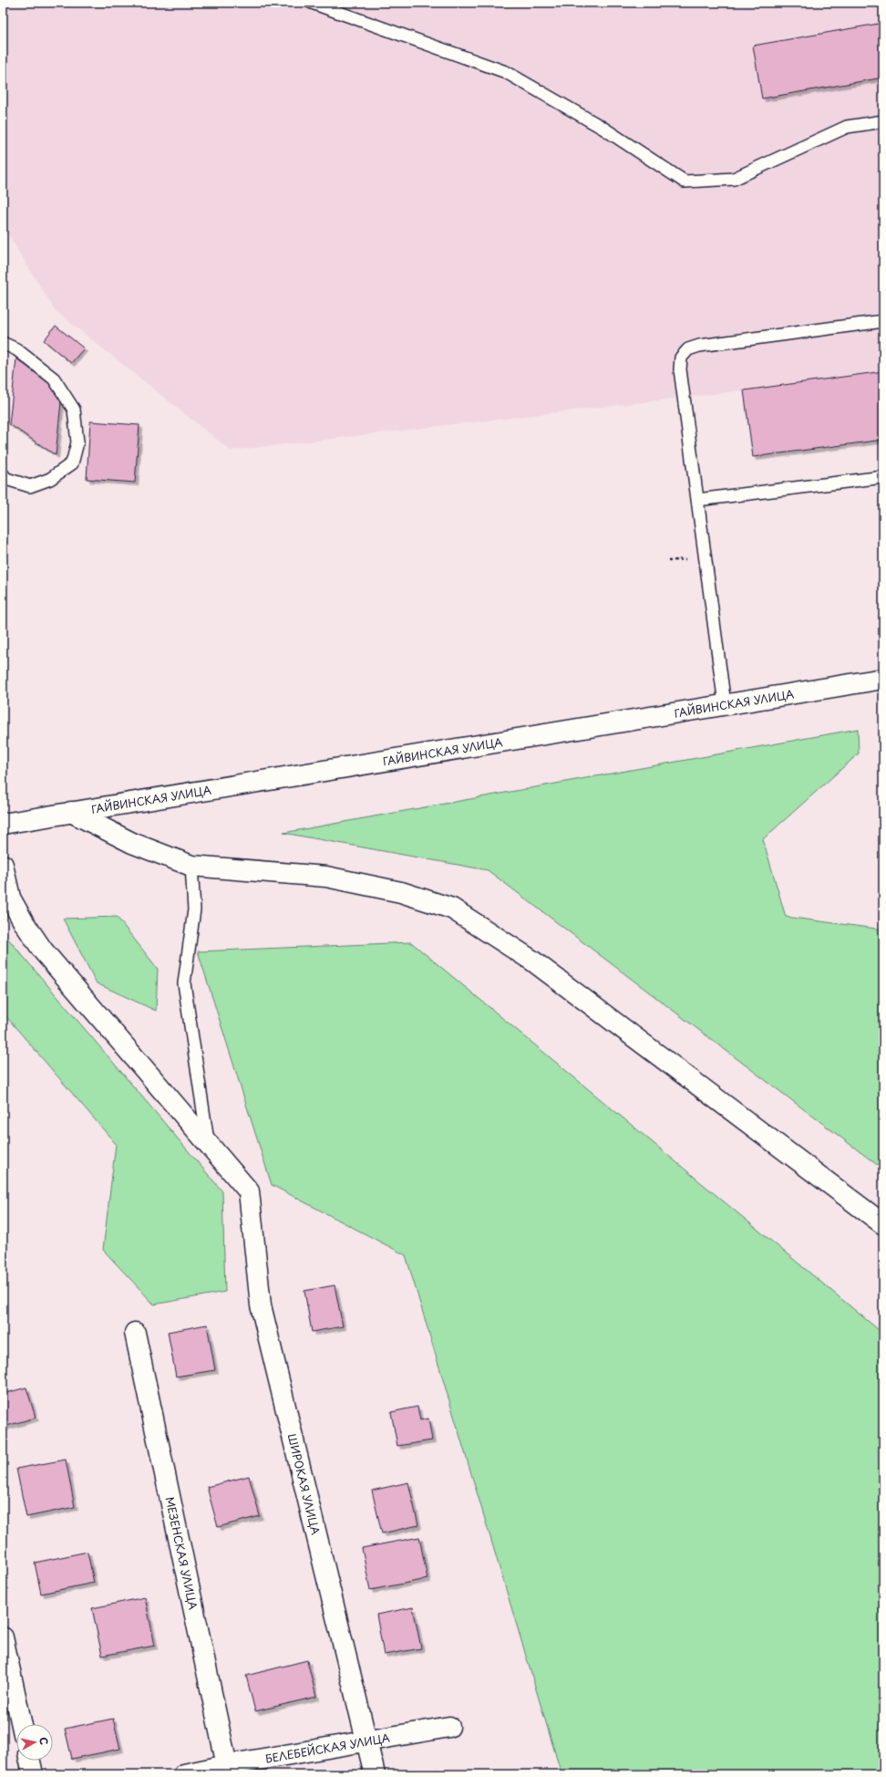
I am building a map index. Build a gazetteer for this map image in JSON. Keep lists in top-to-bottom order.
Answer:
{
  "streets": {
    "street": [
      "ГАЙВИНСКАЯ УЛИЦА",
      "ШИРОКАЯ УЛИЦА",
      "МЕЗЕНСКАЯ УЛИЦА",
      "БЕЛЕБЕЙСКАЯ УЛИЦА"
    ]
  },
  "crossings": [
    ["ШИРОКАЯ УЛИЦА", "БЕЛЕБЕЙСКАЯ УЛИЦА"],
    ["МЕЗЕНСКАЯ УЛИЦА", "БЕЛЕБЕЙСКАЯ УЛИЦА"]
  ],
  "north": "right"
}
